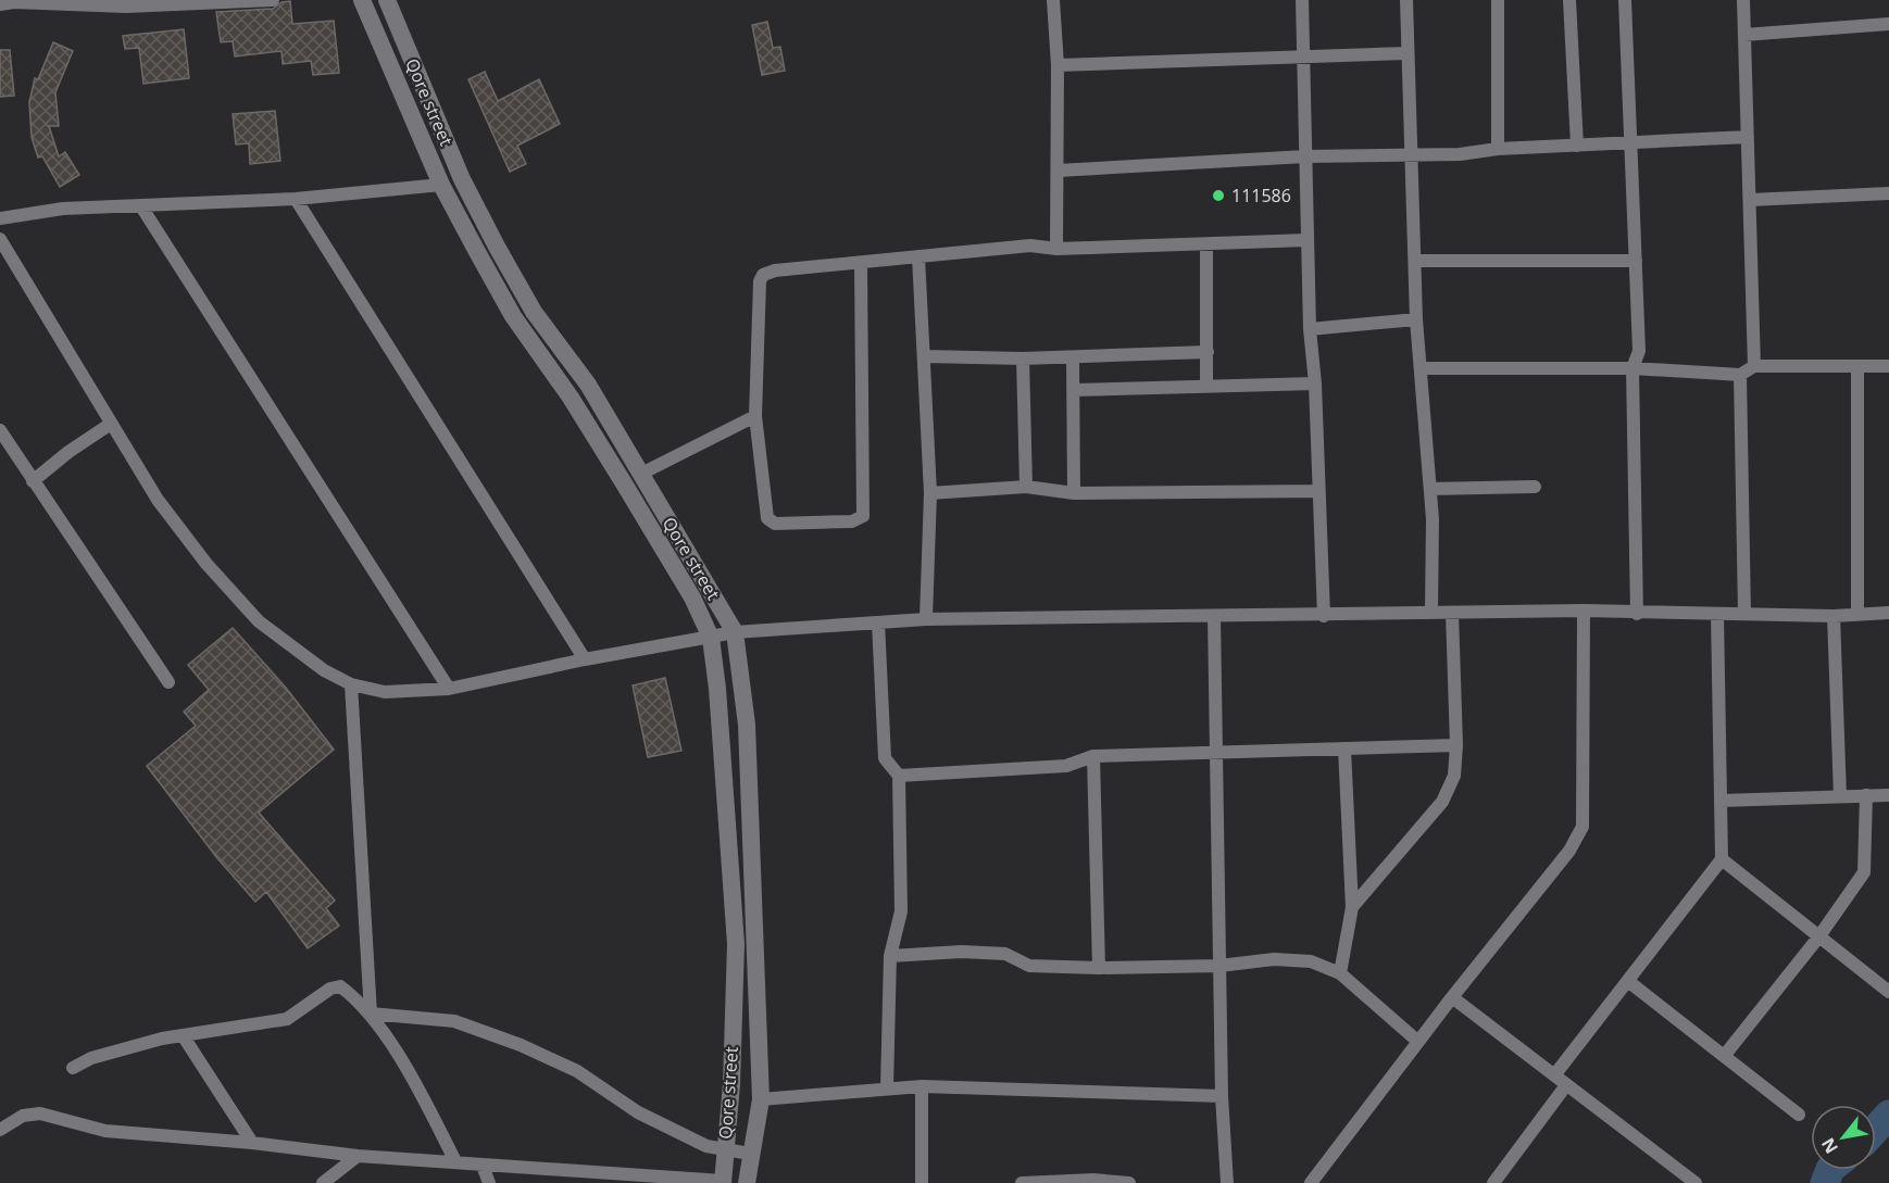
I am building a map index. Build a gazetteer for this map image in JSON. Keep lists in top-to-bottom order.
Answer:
{
  "streets": {
    "street": ["Qore street"]
  },
  "places": ["111586"],
  "north": "bottom left"
}
